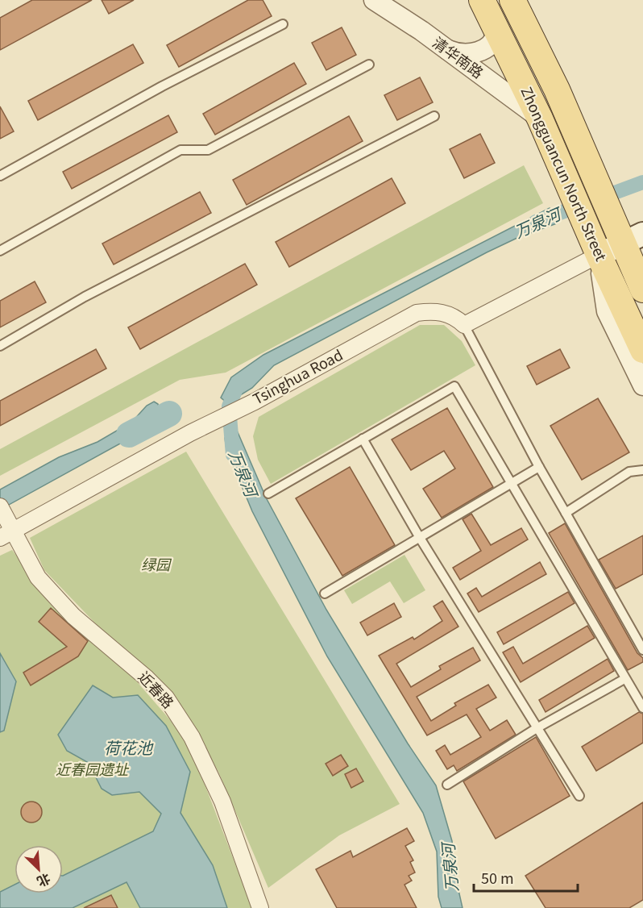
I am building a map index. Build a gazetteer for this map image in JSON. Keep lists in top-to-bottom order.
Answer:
{
  "streets": {
    "main road": ["Zhongguancun North Street"],
    "street": ["清华南路", "Tsinghua Road", "近春路"]
  },
  "crossings": [
    ["清华南路", "Zhongguancun North Street"],
    ["Tsinghua Road", "近春路"]
  ],
  "water": ["万泉河", "荷花池"],
  "parks": ["绿园", "近春园遗址"],
  "scale_bar": "50 m",
  "north": "bottom right"
}
